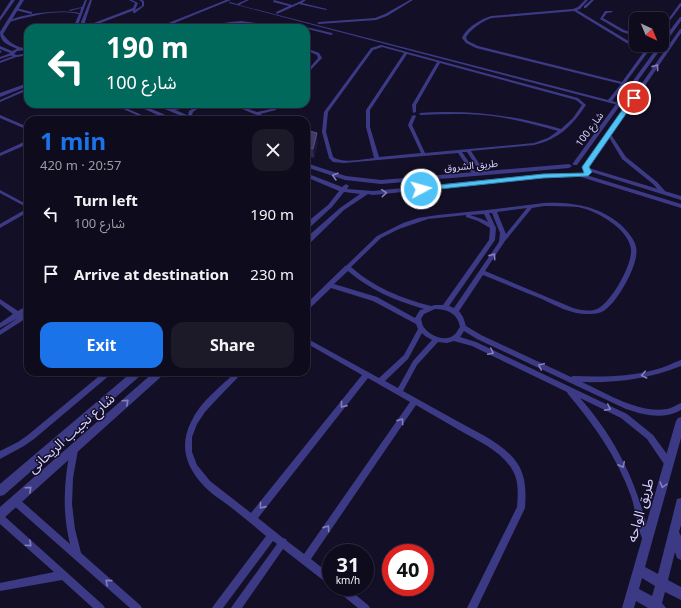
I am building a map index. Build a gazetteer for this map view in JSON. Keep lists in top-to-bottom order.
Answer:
{
  "streets": {
    "street": [
      "شارع 100",
      "طريق الشروق",
      "شارع نجيب الريحانى",
      "طريق الواحه"
    ]
  },
  "crossings": [
    ["شارع 100", "طريق الشروق"]
  ],
  "north": "bottom right",
  "page": {
    "turn": ["190 m", "شارع 100"],
    "heading": ["1 min", "420 m · 20:57"],
    "list": [
      {
        "name": "Turn left",
        "note": "شارع 100",
        "value": "190 m"
      },
      {
        "name": "Arrive at destination",
        "value": "230 m"
      }
    ],
    "buttons": ["Exit", "Share"],
    "speed": "31 km/h",
    "limit": "40"
  }
}
